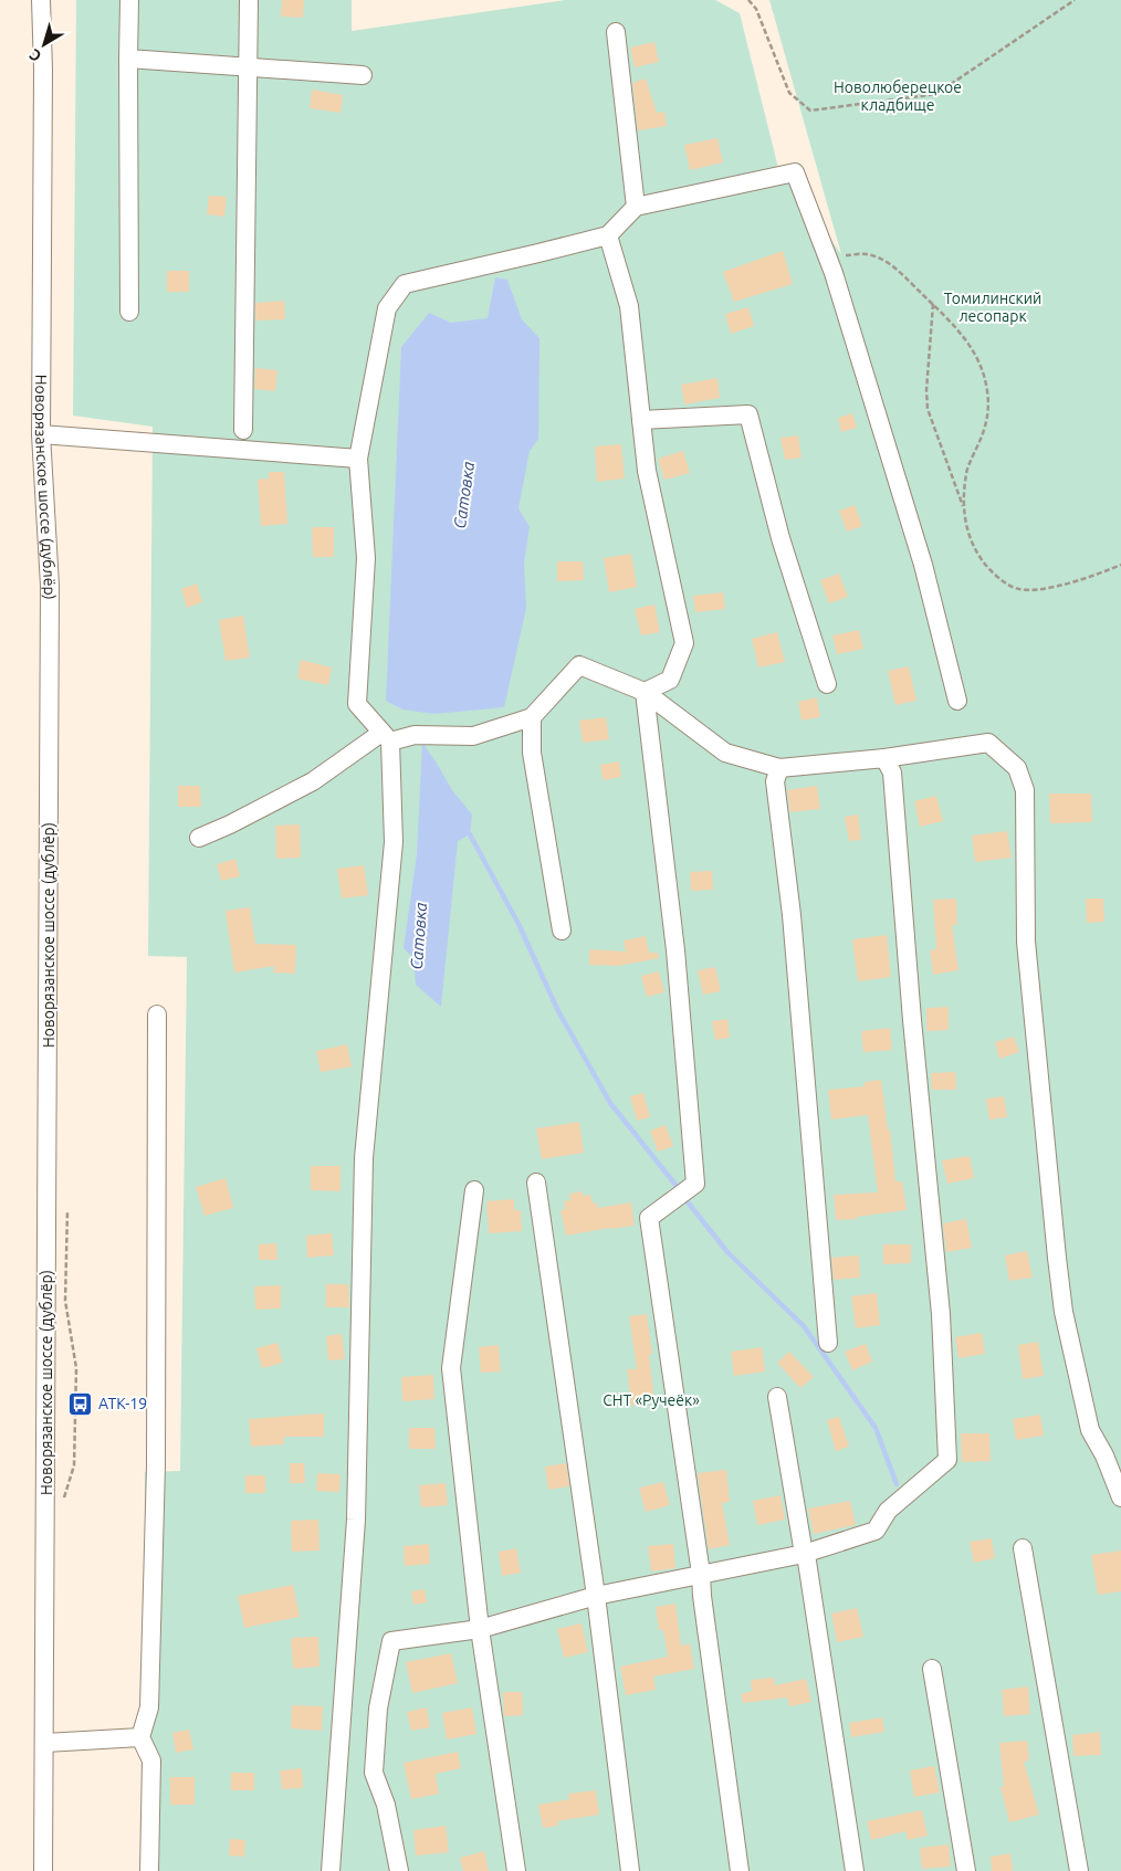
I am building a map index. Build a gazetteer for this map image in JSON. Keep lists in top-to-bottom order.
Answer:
{
  "streets": {
    "street": ["Новорязанское шоссе (дублёр)"]
  },
  "water": ["Сатовка"],
  "parks": ["Новолюберецкое кладбище", "Томилинский лесопарк", "СНТ «Ручеёк»"],
  "places": {
    "bus stop": ["АТК-19"]
  },
  "north": "bottom left"
}
